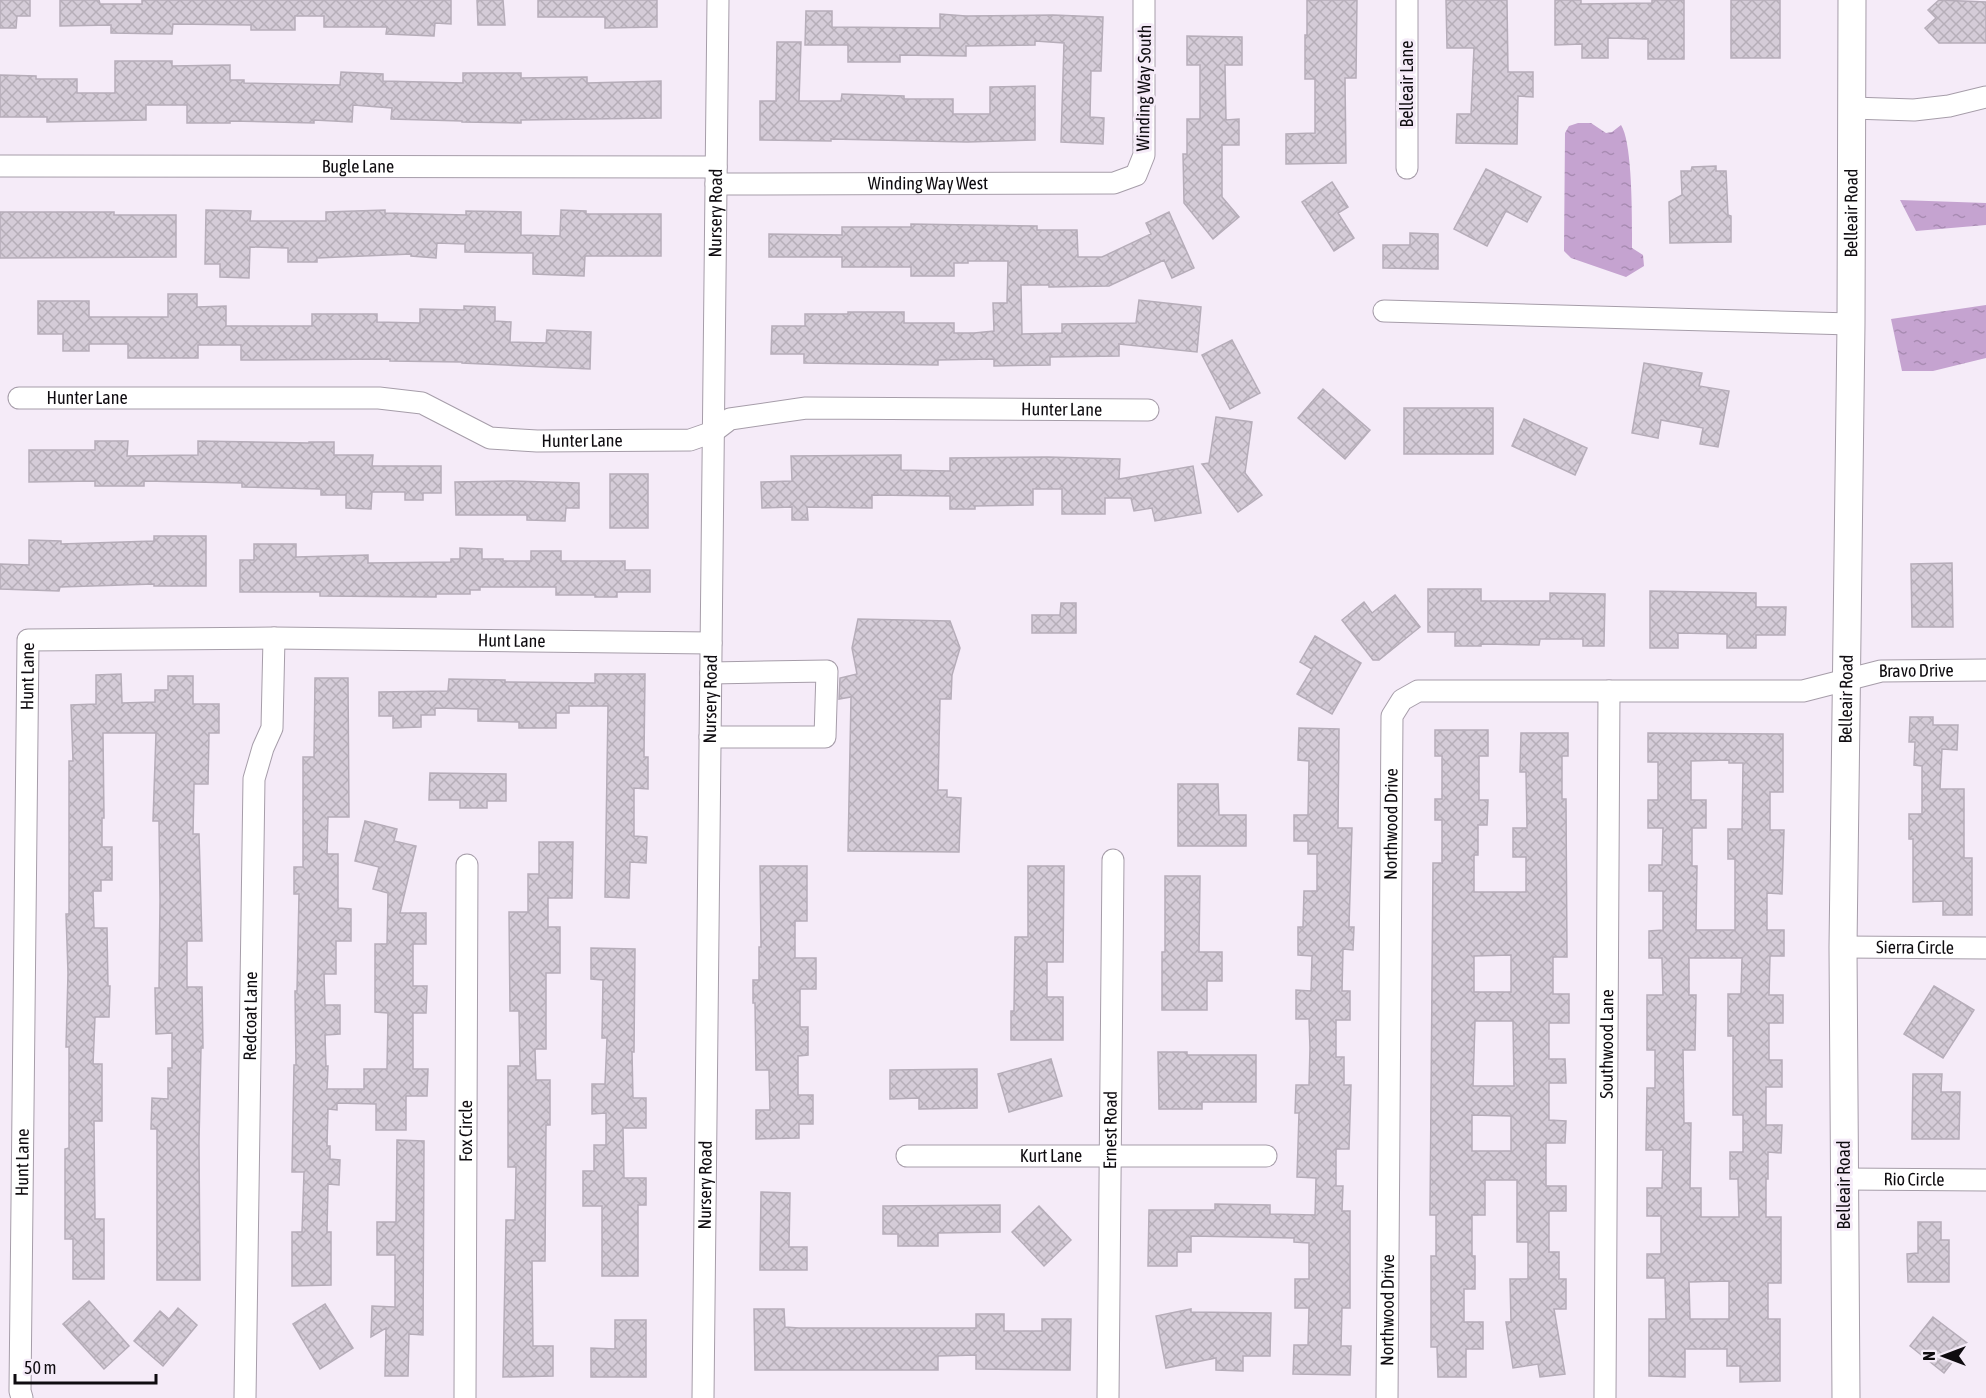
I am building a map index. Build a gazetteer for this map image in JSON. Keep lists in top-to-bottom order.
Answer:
{
  "streets": {
    "main road": ["Belleair Road"],
    "street": [
      "Belleair Lane",
      "Winding Way South",
      "Bugle Lane",
      "Winding Way West",
      "Nursery Road",
      "Hunter Lane",
      "Hunt Lane",
      "Bravo Drive",
      "Northwood Drive",
      "Sierra Circle",
      "Redcoat Lane",
      "Southwood Lane",
      "Ernest Road",
      "Fox Circle",
      "Kurt Lane",
      "Rio Circle"
    ]
  },
  "crossings": [
    ["Winding Way South", "Winding Way West"],
    ["Bugle Lane", "Winding Way West"],
    ["Bugle Lane", "Nursery Road"],
    ["Winding Way West", "Nursery Road"],
    ["Nursery Road", "Hunter Lane"],
    ["Nursery Road", "Hunt Lane"],
    ["Belleair Road", "Bravo Drive"],
    ["Belleair Road", "Northwood Drive"],
    ["Belleair Road", "Sierra Circle"],
    ["Belleair Road", "Rio Circle"],
    ["Hunt Lane", "Redcoat Lane"],
    ["Bravo Drive", "Northwood Drive"],
    ["Northwood Drive", "Southwood Lane"],
    ["Ernest Road", "Kurt Lane"]
  ],
  "scale_bar": "50 m",
  "north": "left"
}
